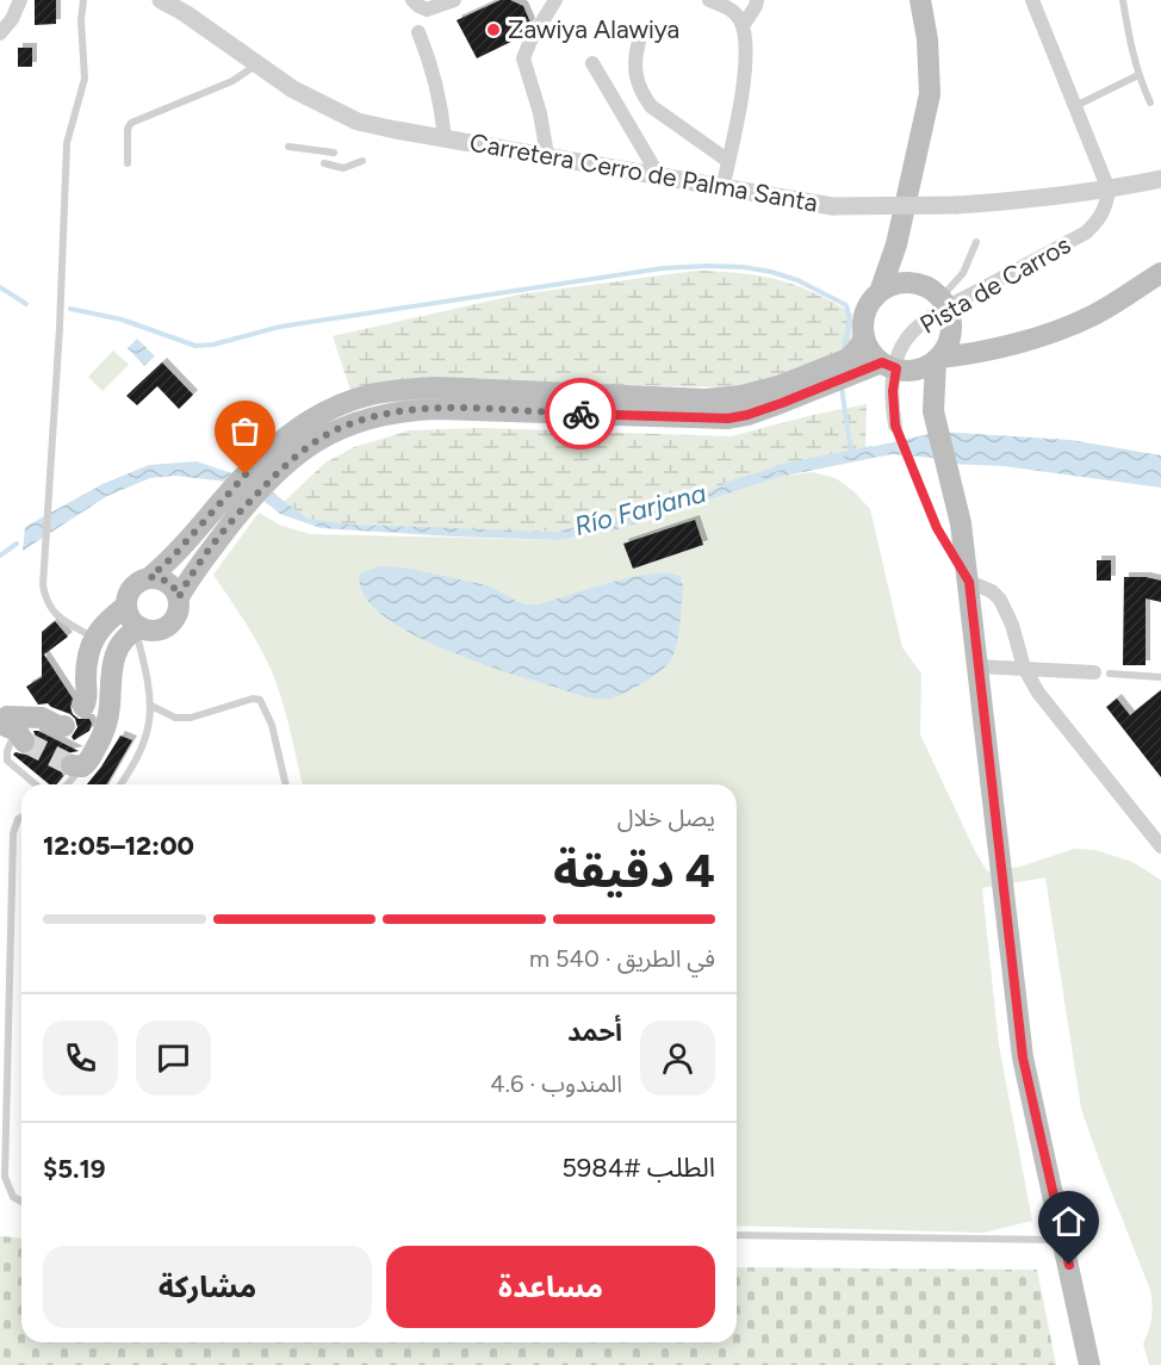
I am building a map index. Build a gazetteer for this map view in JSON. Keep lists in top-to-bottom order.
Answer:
{
  "streets": {
    "street": ["Carretera Cerro de Palma Santa", "Pista de Carros"]
  },
  "crossings": [
    ["Carretera Cerro de Palma Santa", "Pista de Carros"]
  ],
  "water": ["Río Farjana"],
  "places": ["Zawiya Alawiya"],
  "page": {
    "heading": ["4 دقيقة", "يصل خلال", "12:00–12:05"],
    "panel": [
      "أحمد",
      "المندوب · 4.6",
      "الطلب #5984",
      "$5.19"
    ],
    "bar": "في الطريق · 540 m",
    "buttons": ["مساعدة", "مشاركة"]
  }
}
